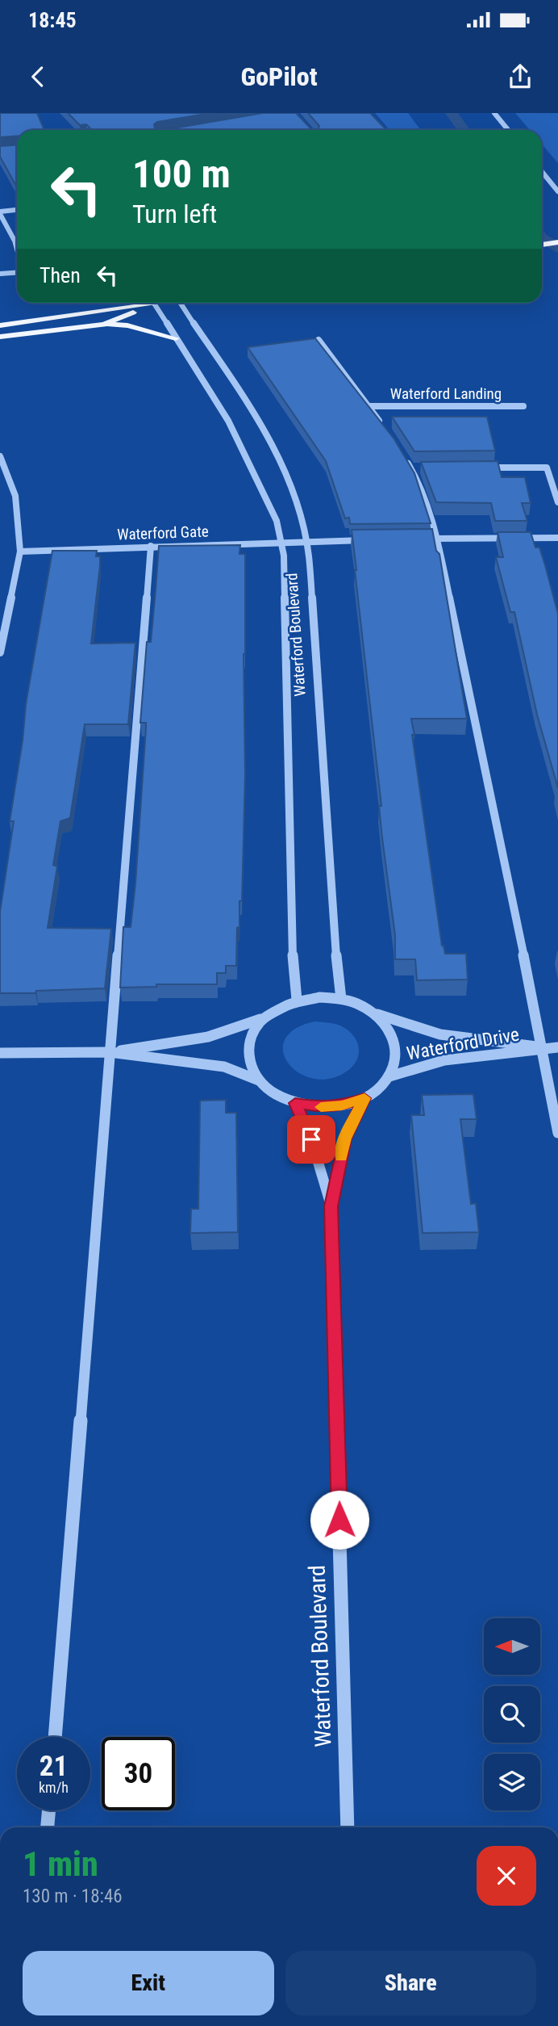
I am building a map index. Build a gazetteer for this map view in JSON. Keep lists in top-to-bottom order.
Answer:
{
  "streets": {
    "street": [
      "Waterford Landing",
      "Waterford Gate",
      "Waterford Boulevard",
      "Waterford Drive"
    ]
  },
  "crossings": [
    ["Waterford Gate", "Waterford Boulevard"],
    ["Waterford Boulevard", "Waterford Drive"]
  ],
  "north": "left",
  "page": {
    "status": "18:45",
    "header": "GoPilot",
    "turn": ["100 m", "Turn left"],
    "then": "Then",
    "speed": "21 km/h",
    "limit": "30",
    "heading": ["1 min", "130 m · 18:46"],
    "buttons": ["Exit", "Share"]
  }
}
